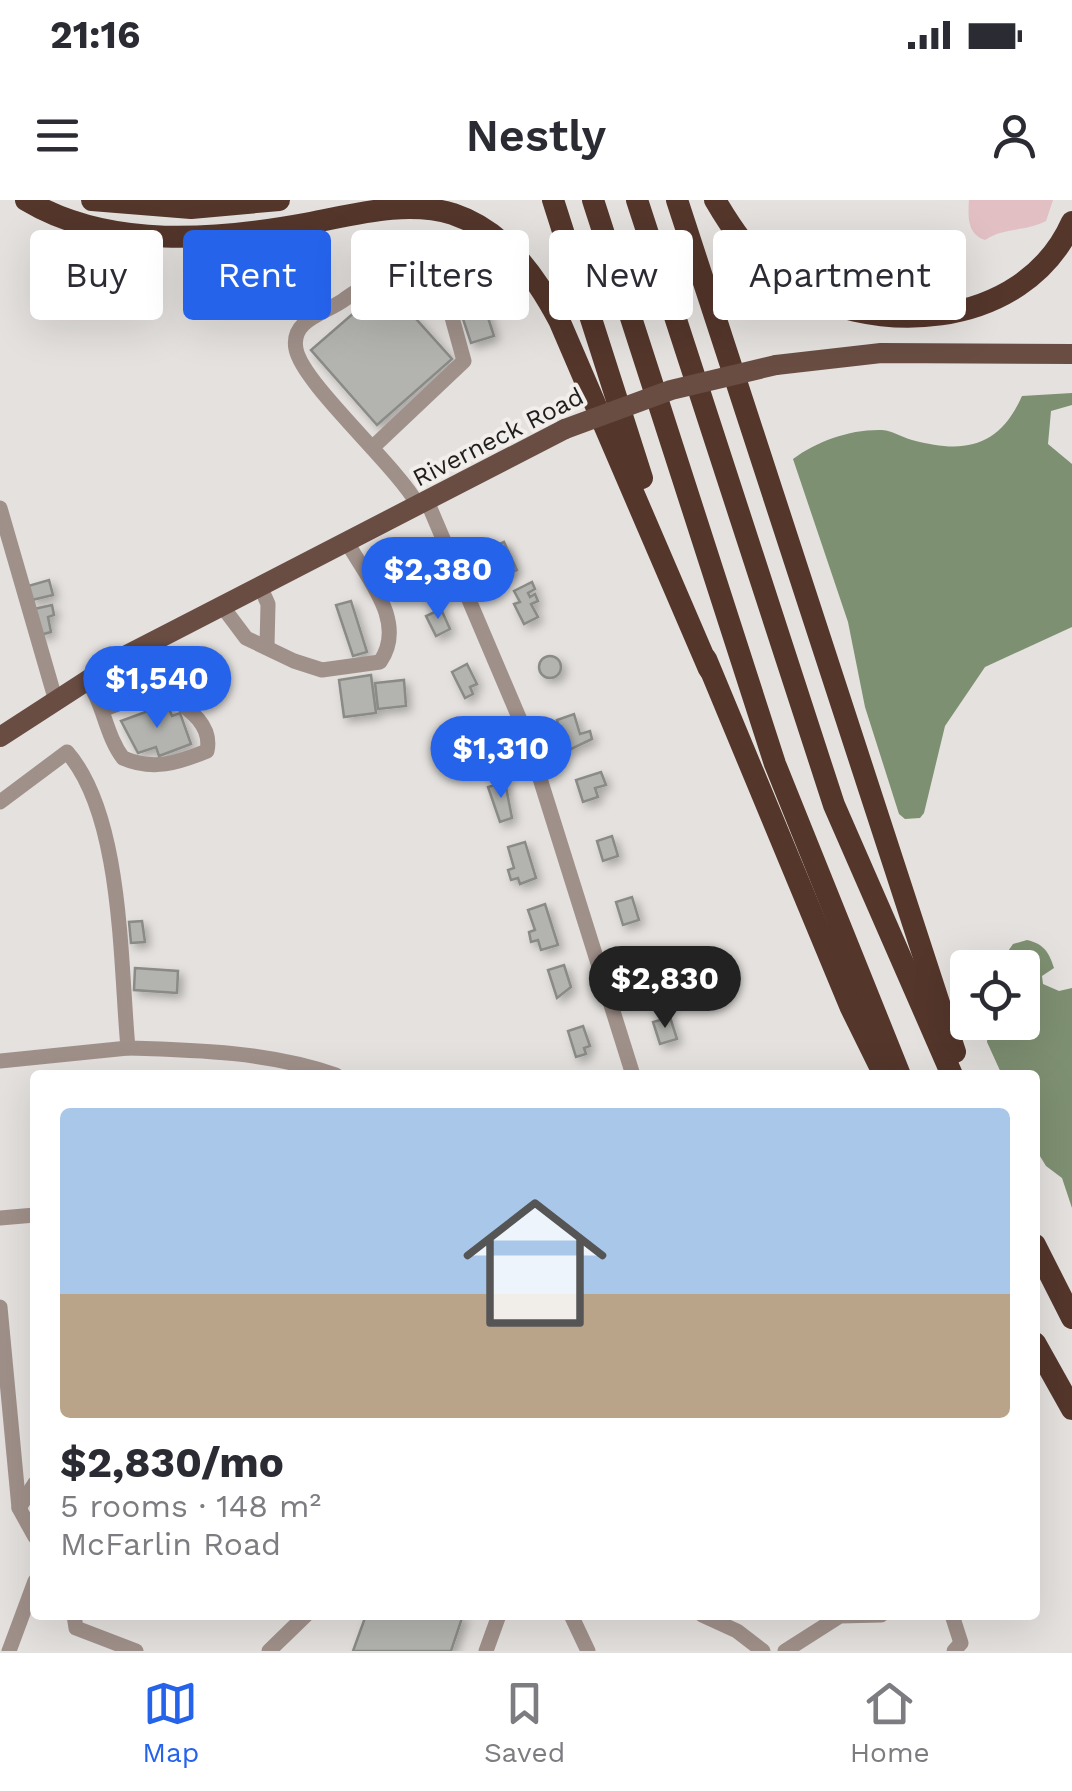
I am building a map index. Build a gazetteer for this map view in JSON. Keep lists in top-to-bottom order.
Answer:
{
  "streets": {
    "main road": ["Riverneck Road"]
  },
  "page": {
    "status": "21:16",
    "header": "Nestly",
    "chip": [
      "Buy",
      "Rent",
      "Filters",
      "New",
      "Apartment"
    ],
    "price": [
      "$2,380",
      "$1,540",
      "$1,310",
      "$2,830"
    ],
    "list": [
      {
        "name": "$2,830/mo",
        "note": "5 rooms · 148 m² · McFarlin Road"
      }
    ],
    "tabs": ["Map", "Saved", "Home"]
  }
}
